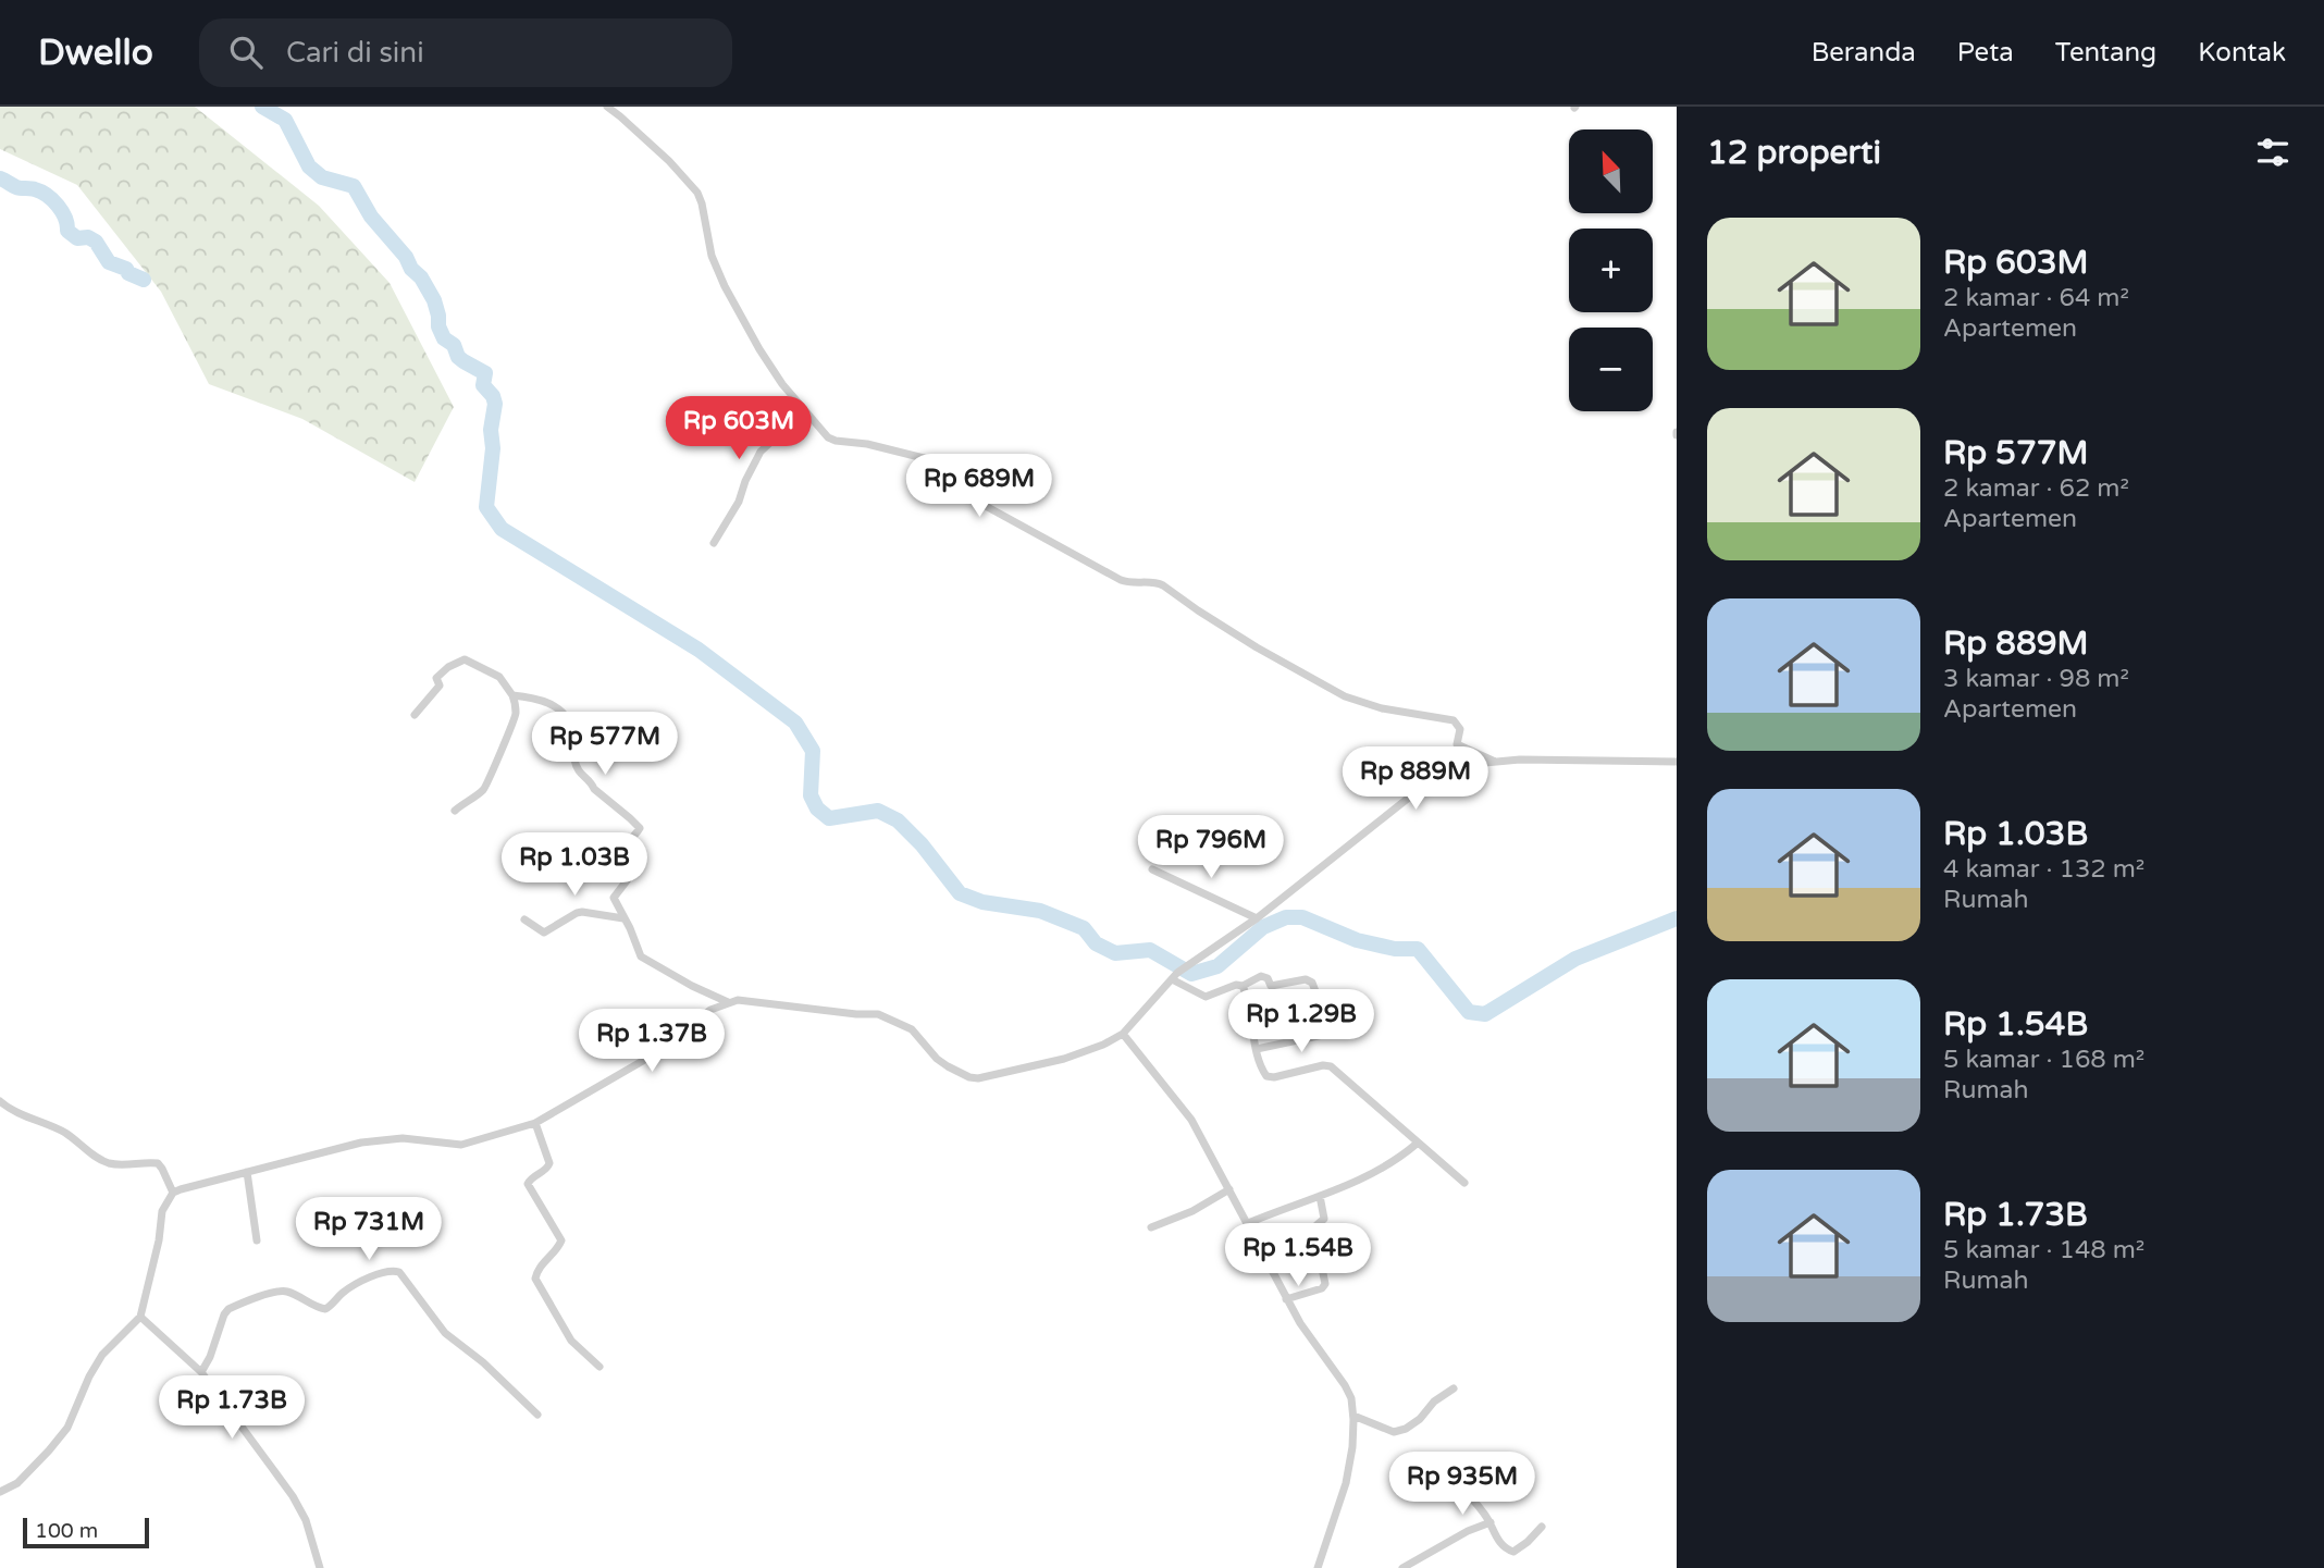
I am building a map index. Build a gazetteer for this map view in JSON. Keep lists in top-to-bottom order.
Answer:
{
  "scale_bar": "100 m",
  "north": "top left",
  "page": {
    "header": "Dwello",
    "search": "Cari di sini",
    "nav": [
      "Beranda",
      "Peta",
      "Tentang",
      "Kontak"
    ],
    "heading": "12 properti",
    "map_buttons": ["+", "−"],
    "list": [
      {
        "name": "Rp 603M",
        "note": "2 kamar · 64 m² · Apartemen"
      },
      {
        "name": "Rp 577M",
        "note": "2 kamar · 62 m² · Apartemen"
      },
      {
        "name": "Rp 889M",
        "note": "3 kamar · 98 m² · Apartemen"
      },
      {
        "name": "Rp 1.03B",
        "note": "4 kamar · 132 m² · Rumah"
      },
      {
        "name": "Rp 1.54B",
        "note": "5 kamar · 168 m² · Rumah"
      },
      {
        "name": "Rp 1.73B",
        "note": "5 kamar · 148 m² · Rumah"
      }
    ],
    "price": [
      "Rp 603M",
      "Rp 689M",
      "Rp 577M",
      "Rp 889M",
      "Rp 796M",
      "Rp 1.03B",
      "Rp 1.29B",
      "Rp 1.37B",
      "Rp 731M",
      "Rp 1.54B",
      "Rp 1.73B",
      "Rp 935M"
    ],
    "scale": "100 m"
  }
}
